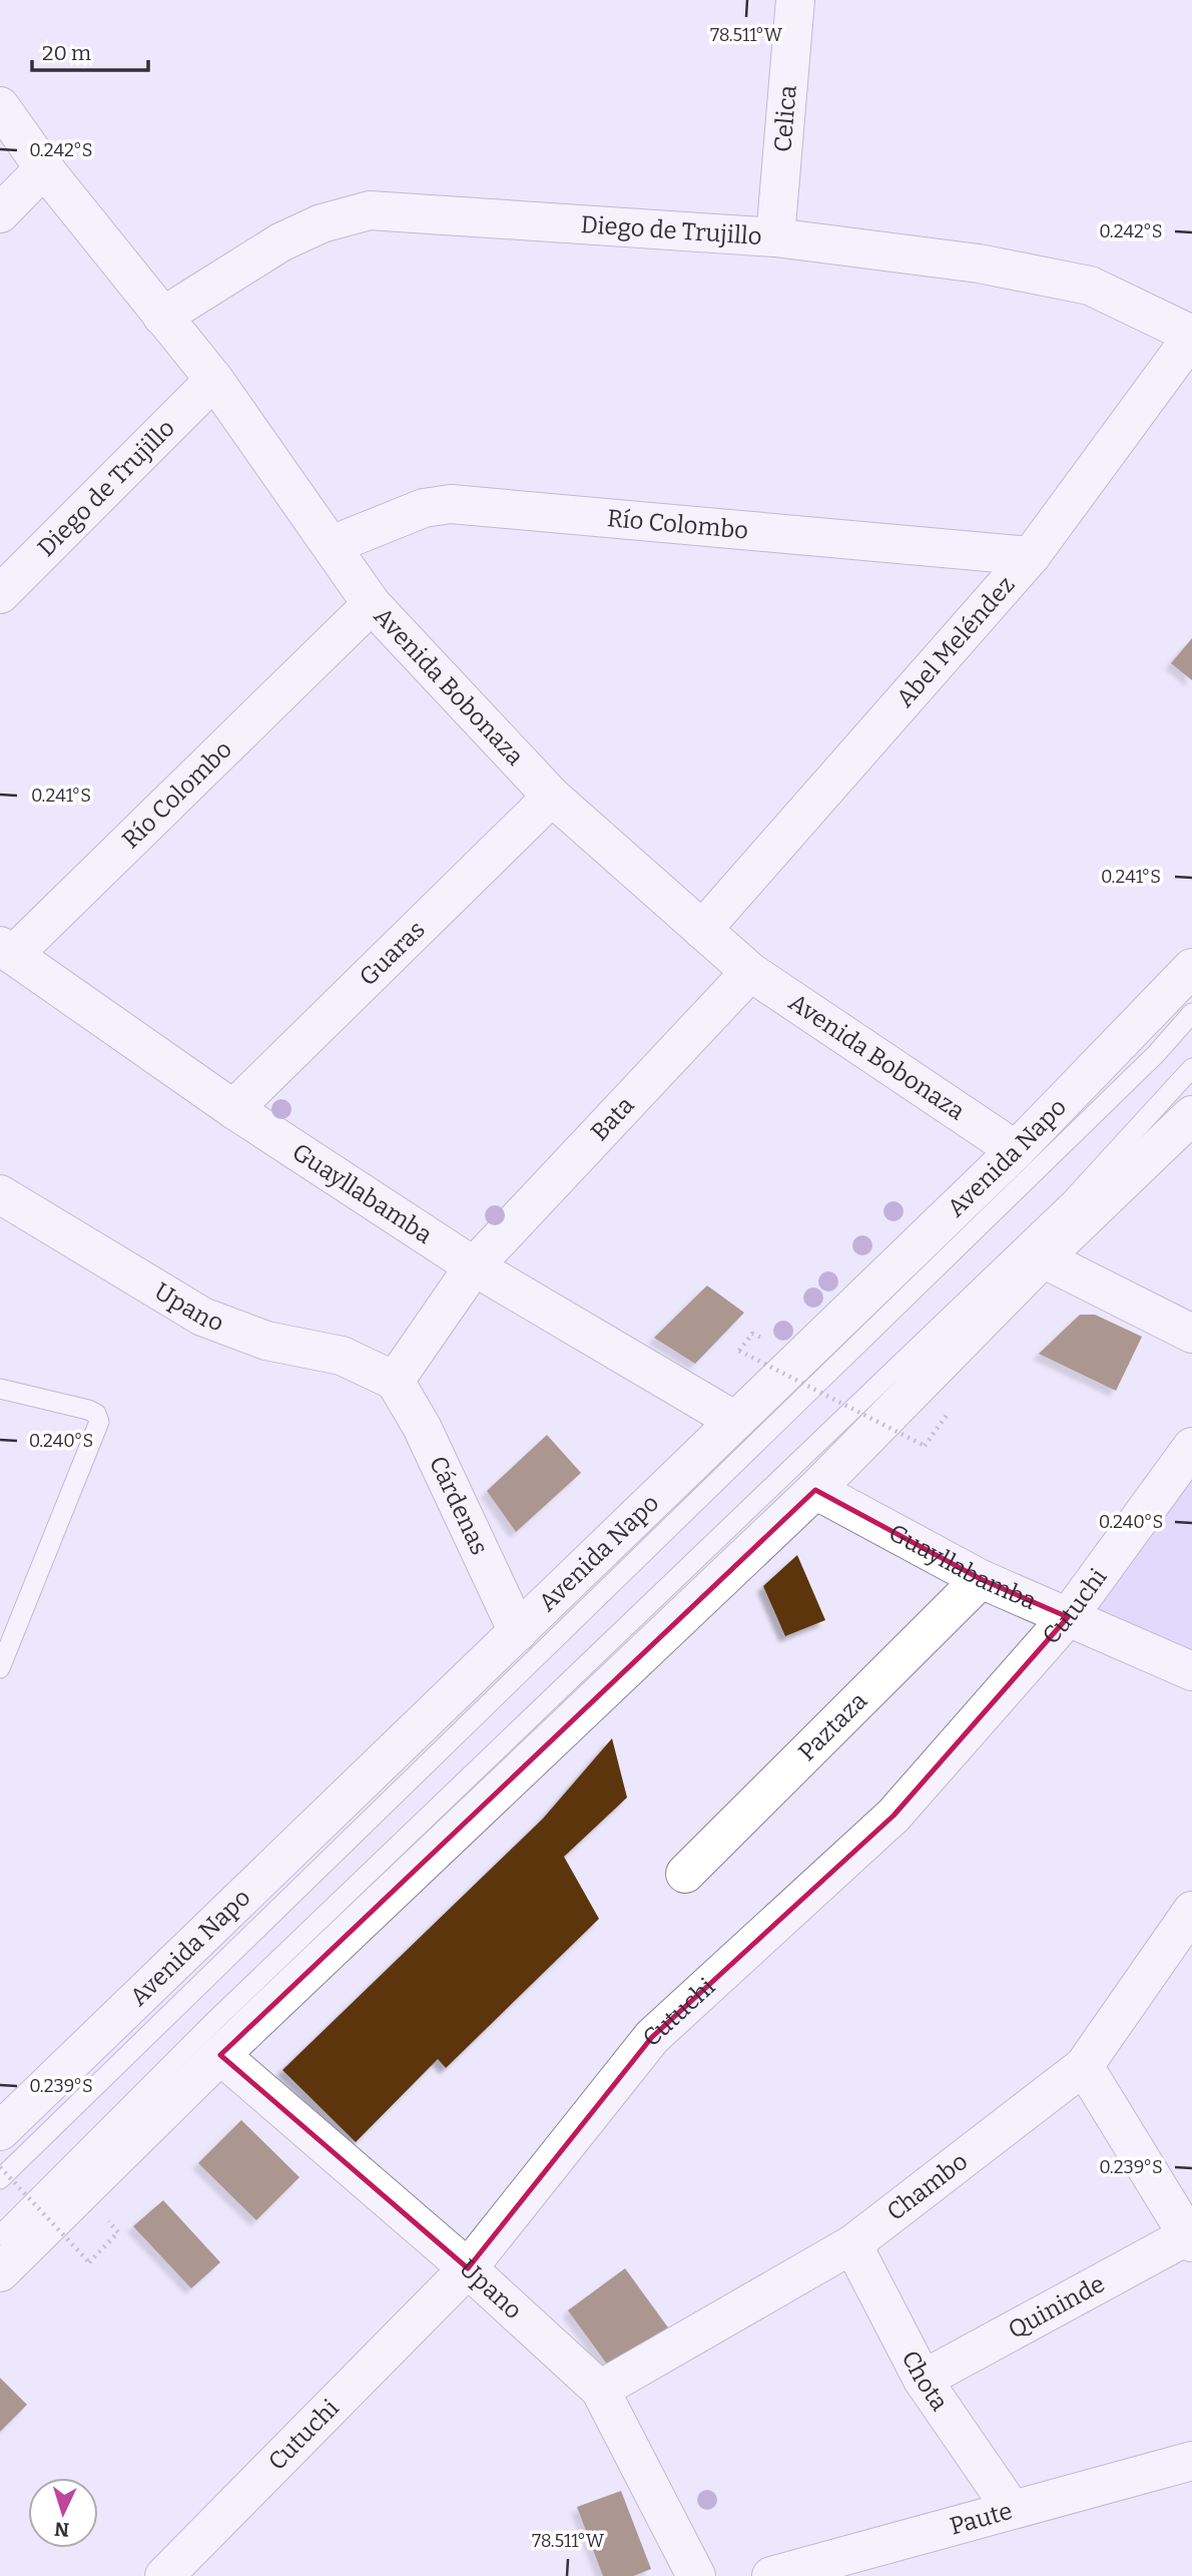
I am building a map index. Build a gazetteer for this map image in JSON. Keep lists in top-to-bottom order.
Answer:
{
  "streets": {
    "street": [
      "Celica",
      "Diego de Trujillo",
      "Río Colombo",
      "Abel Meléndez",
      "Avenida Bobonaza",
      "Guaras",
      "Bata",
      "Avenida Napo",
      "Guayllabamba",
      "Upano",
      "Cárdenas",
      "Cutuchi",
      "Paztaza",
      "Chambo",
      "Quininde",
      "Chota",
      "Paute"
    ]
  },
  "crossings": [
    ["Celica", "Diego de Trujillo"],
    ["Diego de Trujillo", "Abel Meléndez"],
    ["Diego de Trujillo", "Avenida Bobonaza"],
    ["Río Colombo", "Abel Meléndez"],
    ["Río Colombo", "Avenida Bobonaza"],
    ["Río Colombo", "Guayllabamba"],
    ["Abel Meléndez", "Avenida Bobonaza"],
    ["Avenida Bobonaza", "Guaras"],
    ["Avenida Bobonaza", "Bata"],
    ["Avenida Bobonaza", "Avenida Napo"],
    ["Guaras", "Guayllabamba"],
    ["Bata", "Guayllabamba"],
    ["Avenida Napo", "Guayllabamba"],
    ["Avenida Napo", "Cárdenas"],
    ["Guayllabamba", "Cutuchi"],
    ["Guayllabamba", "Paztaza"],
    ["Upano", "Cárdenas"],
    ["Upano", "Cutuchi"],
    ["Upano", "Chambo"],
    ["Chambo", "Chota"],
    ["Quininde", "Chota"],
    ["Chota", "Paute"]
  ],
  "scale_bar": "20 m",
  "north": "bottom",
  "coordinates": [
    "78.511°W",
    "0.242°S",
    "0.241°S",
    "0.240°S",
    "0.239°S"
  ]
}
